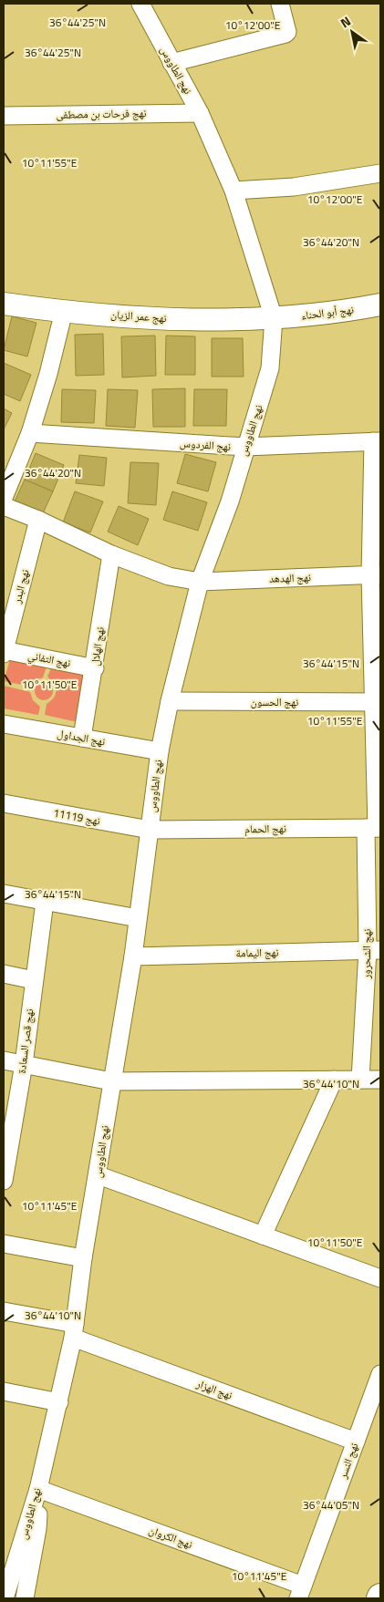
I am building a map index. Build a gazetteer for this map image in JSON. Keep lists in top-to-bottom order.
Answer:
{
  "streets": {
    "street": [
      "نهج الطاووس",
      "نهج فرحات بن مصطفى",
      "نهج أبو الحناء",
      "نهج عمر الزيان",
      "نهج الفردوس",
      "نهج الهدهد",
      "نهج البدر",
      "نهج الهلال",
      "نهج التفاني",
      "نهج الحسون",
      "نهج الجداول",
      "نهج 11119",
      "نهج الحمام",
      "نهج اليمامة",
      "نهج الشحرور",
      "نهج قصر السعادة",
      "نهج الهزار",
      "نهج النسر",
      "نهج الكروان"
    ]
  },
  "crossings": [
    ["نهج الطاووس", "نهج فرحات بن مصطفى"],
    ["نهج الطاووس", "نهج أبو الحناء"],
    ["نهج الطاووس", "نهج عمر الزيان"],
    ["نهج الطاووس", "نهج الفردوس"],
    ["نهج الطاووس", "نهج الهدهد"],
    ["نهج الطاووس", "نهج الحسون"],
    ["نهج الطاووس", "نهج الجداول"],
    ["نهج الطاووس", "نهج 11119"],
    ["نهج الطاووس", "نهج الحمام"],
    ["نهج الطاووس", "نهج اليمامة"],
    ["نهج الطاووس", "نهج الهزار"],
    ["نهج الطاووس", "نهج الكروان"],
    ["نهج أبو الحناء", "نهج عمر الزيان"],
    ["نهج الفردوس", "نهج الشحرور"],
    ["نهج الهدهد", "نهج البدر"],
    ["نهج الهدهد", "نهج الهلال"],
    ["نهج الهدهد", "نهج الشحرور"],
    ["نهج البدر", "نهج التفاني"],
    ["نهج الهلال", "نهج التفاني"],
    ["نهج الهلال", "نهج الجداول"],
    ["نهج الحسون", "نهج الشحرور"],
    ["نهج 11119", "نهج الحمام"],
    ["نهج الحمام", "نهج الشحرور"],
    ["نهج اليمامة", "نهج الشحرور"],
    ["نهج الهزار", "نهج النسر"],
    ["نهج النسر", "نهج الكروان"]
  ],
  "north": "top left",
  "coordinates": [
    "36°44'25\"N",
    "10°12'00\"E",
    "10°11'55\"E",
    "36°44'20\"N",
    "36°44'15\"N",
    "10°11'50\"E",
    "36°44'10\"N",
    "10°11'45\"E",
    "36°44'05\"N"
  ]
}
